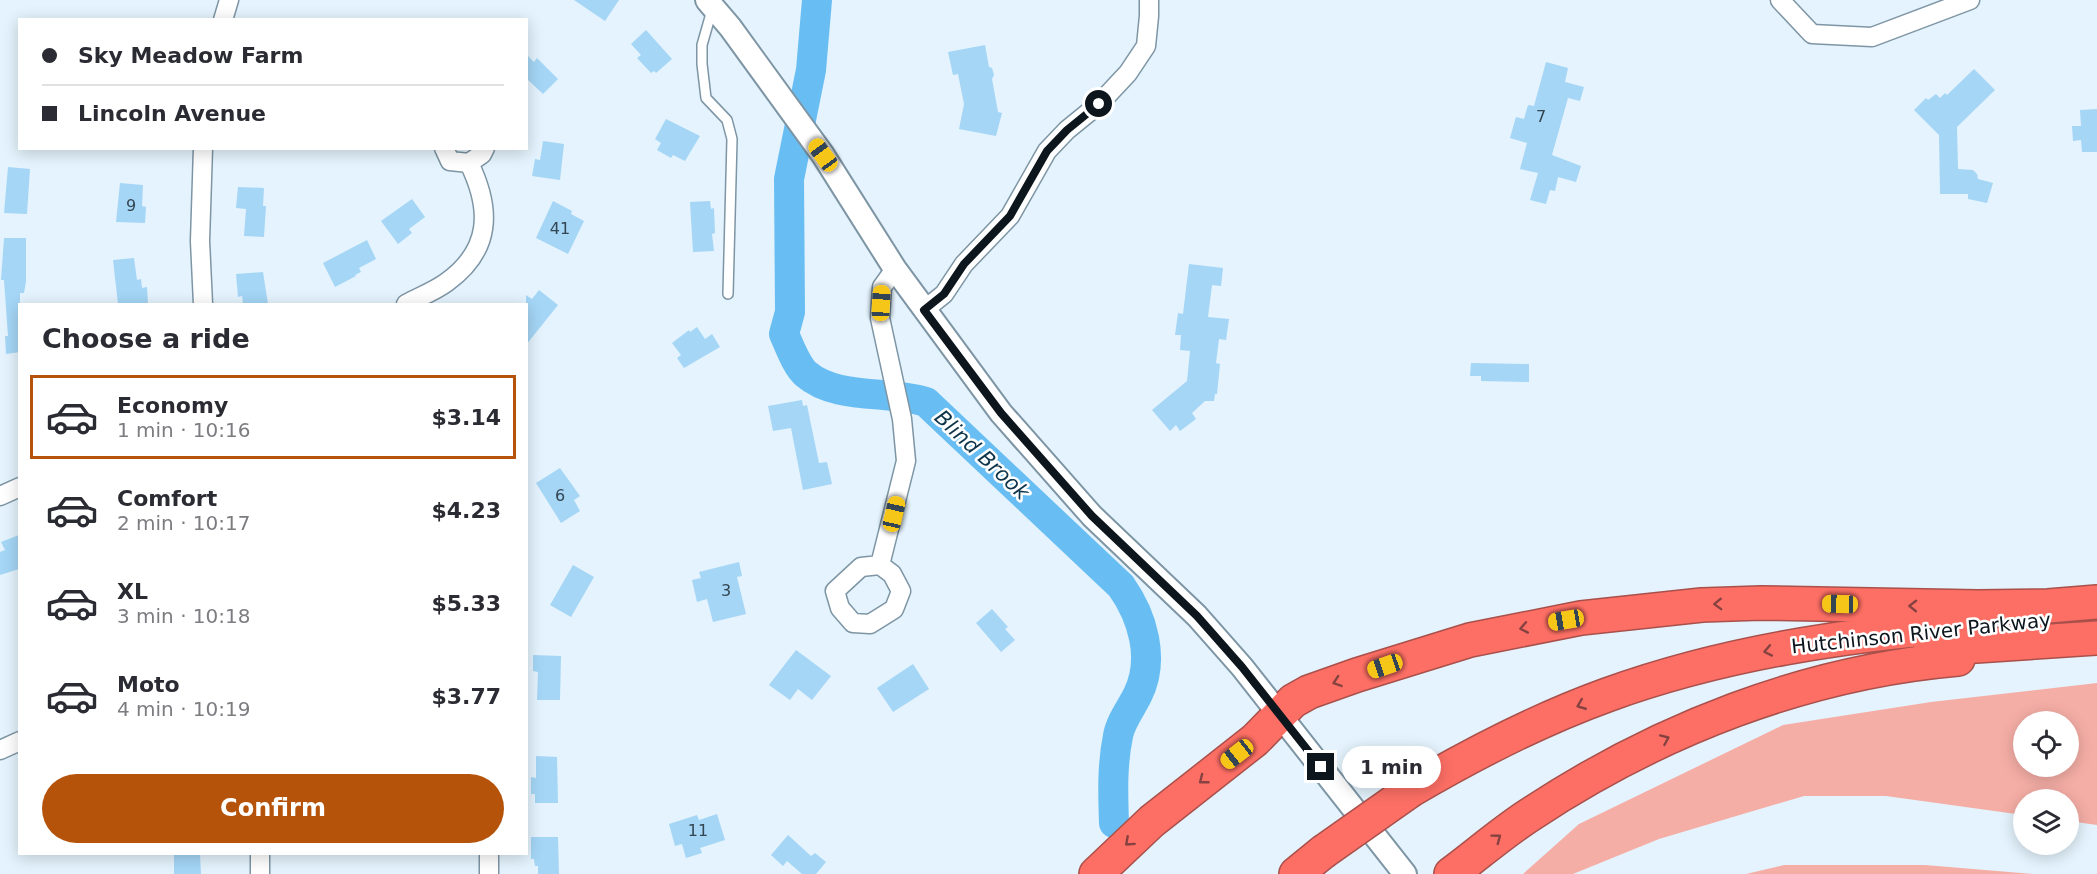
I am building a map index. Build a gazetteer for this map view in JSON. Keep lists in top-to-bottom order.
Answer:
{
  "streets": {
    "highway": ["Hutchinson River Parkway"]
  },
  "water": ["Blind Brook"],
  "house_numbers": [
    "7",
    "9",
    "41",
    "6",
    "3",
    "11"
  ],
  "page": {
    "banner": ["Sky Meadow Farm", "Lincoln Avenue"],
    "heading": "Choose a ride",
    "list": [
      {
        "name": "Economy",
        "note": "1 min · 10:16",
        "value": "$3.14"
      },
      {
        "name": "Comfort",
        "note": "2 min · 10:17",
        "value": "$4.23"
      },
      {
        "name": "XL",
        "note": "3 min · 10:18",
        "value": "$5.33"
      },
      {
        "name": "Moto",
        "note": "4 min · 10:19",
        "value": "$3.77"
      }
    ],
    "bubble": "1 min",
    "buttons": "Confirm"
  }
}
